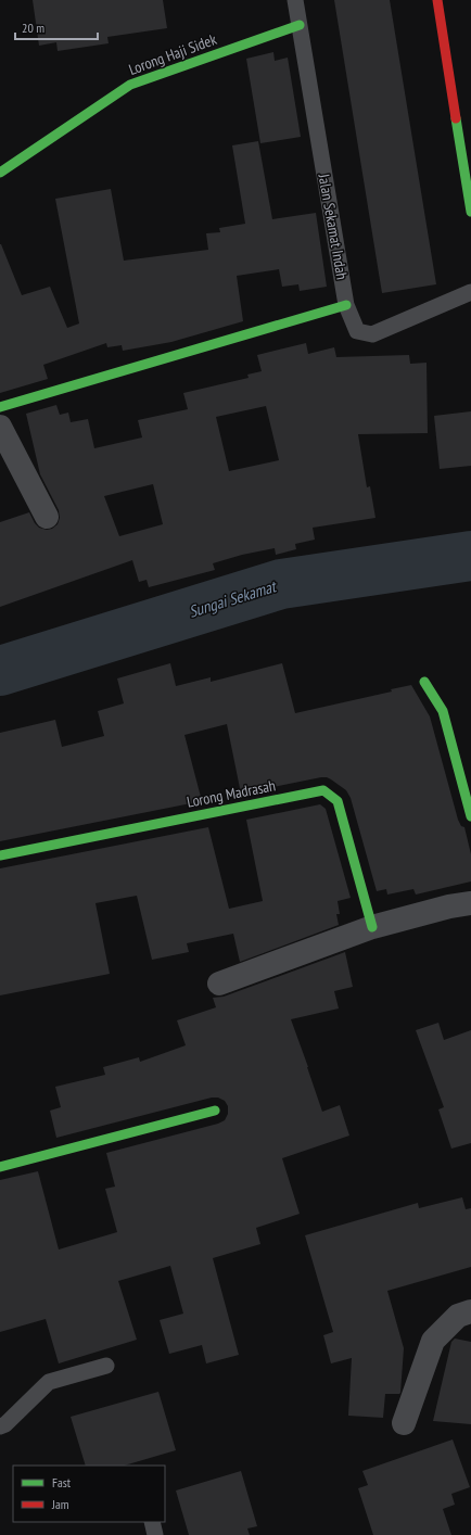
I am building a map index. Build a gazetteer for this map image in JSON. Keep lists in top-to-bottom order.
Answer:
{
  "streets": {
    "street": ["Lorong Haji Sidek", "Lorong Madrasah"],
    "lane": ["Jalan Sekamat Indah"]
  },
  "crossings": [
    ["Lorong Haji Sidek", "Jalan Sekamat Indah"]
  ],
  "water": ["Sungai Sekamat"],
  "legend": ["Fast", "Jam"],
  "scale_bar": "20 m"
}
